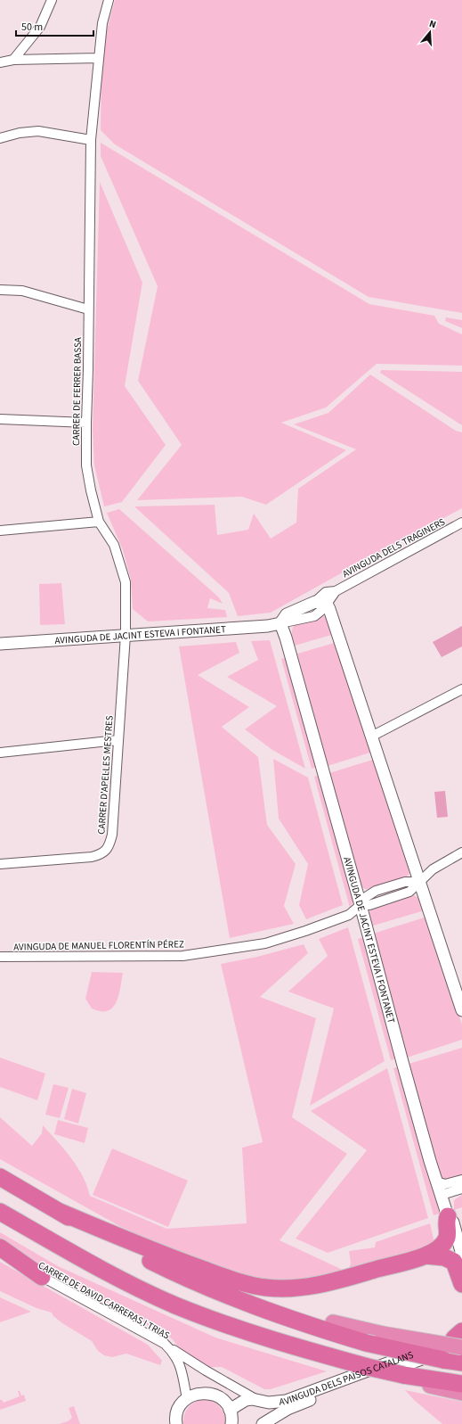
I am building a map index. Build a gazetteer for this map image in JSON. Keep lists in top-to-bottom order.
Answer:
{
  "streets": {
    "street": [
      "CARRER DE FERRER BASSA",
      "AVINGUDA DELS TRAGINERS",
      "AVINGUDA DE JACINT ESTEVA I FONTANET",
      "CARRER D'APEL·LES MESTRES",
      "AVINGUDA DE MANUEL FLORENTÍN PÉREZ",
      "CARRER DE DAVID CARRERAS I TRIAS",
      "AVINGUDA DELS PAÏSOS CATALANS"
    ]
  },
  "crossings": [
    ["CARRER DE FERRER BASSA", "AVINGUDA DE JACINT ESTEVA I FONTANET"],
    ["CARRER DE FERRER BASSA", "CARRER D'APEL·LES MESTRES"],
    ["AVINGUDA DE JACINT ESTEVA I FONTANET", "CARRER D'APEL·LES MESTRES"],
    ["AVINGUDA DE JACINT ESTEVA I FONTANET", "AVINGUDA DE MANUEL FLORENTÍN PÉREZ"]
  ],
  "scale_bar": "50 m",
  "north": "top"
}
